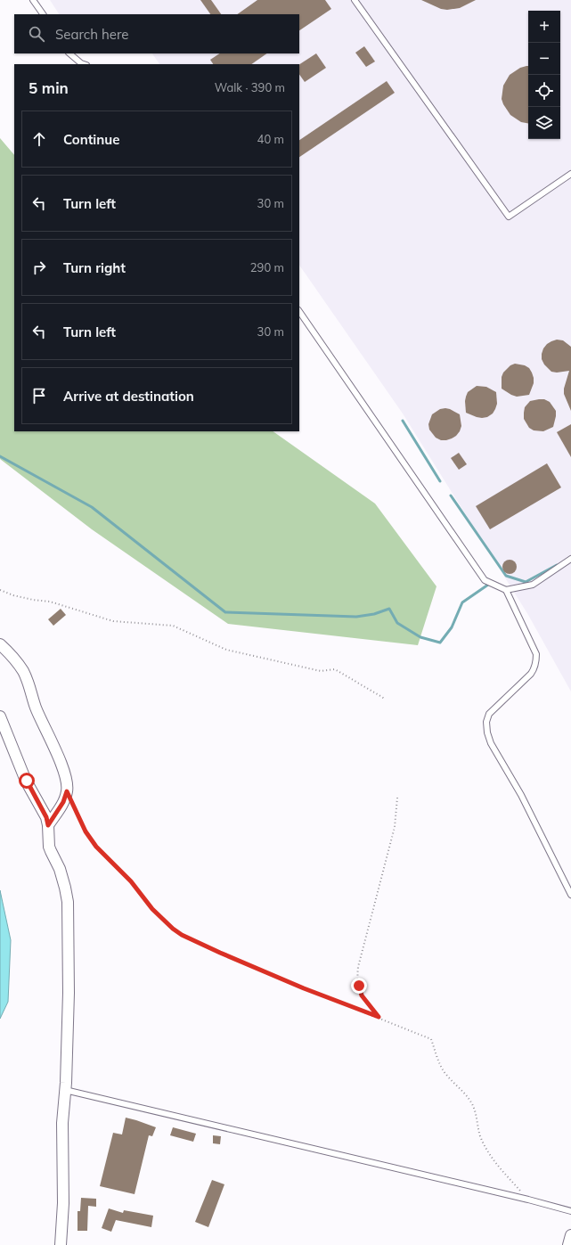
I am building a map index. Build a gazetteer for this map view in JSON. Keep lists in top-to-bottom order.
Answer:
{
  "page": {
    "map_buttons": ["+", "−"],
    "search": "Search here",
    "heading": ["5 min", "Walk · 390 m"],
    "list": [
      ["Continue", "40 m"],
      ["Turn left", "30 m"],
      ["Turn right", "290 m"],
      ["Turn left", "30 m"],
      "Arrive at destination"
    ]
  }
}
